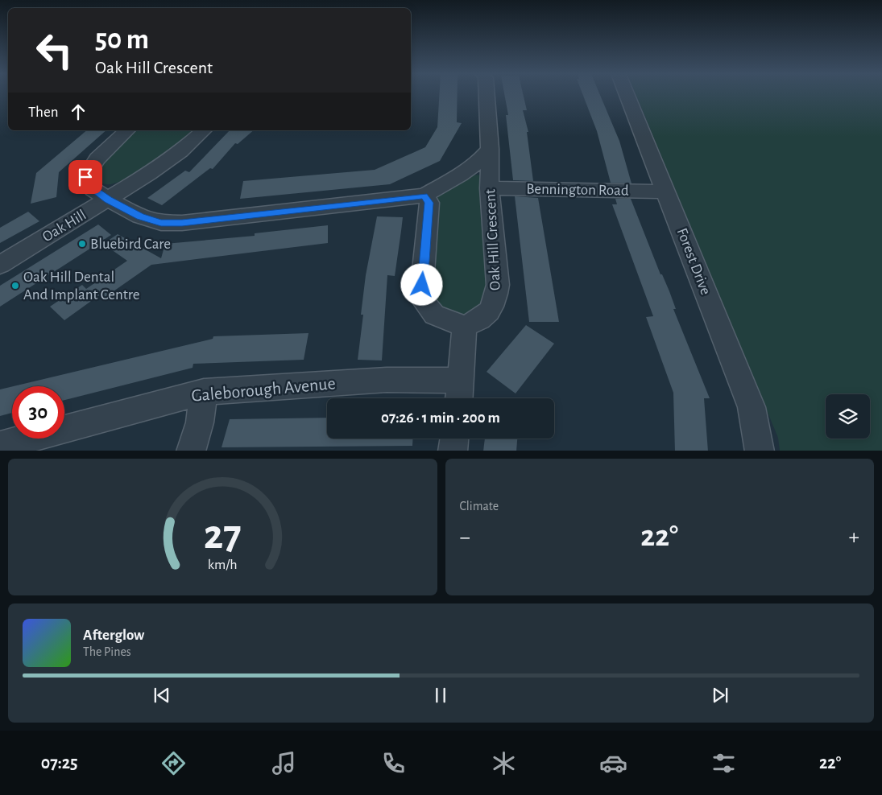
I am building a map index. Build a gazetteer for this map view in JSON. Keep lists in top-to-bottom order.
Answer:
{
  "streets": {
    "street": [
      "Bennington Road",
      "Oak Hill",
      "Oak Hill Crescent",
      "Forest Drive",
      "Galeborough Avenue"
    ]
  },
  "crossings": [
    ["Bennington Road", "Oak Hill Crescent"],
    ["Bennington Road", "Forest Drive"]
  ],
  "places": ["Bluebird Care", "Oak Hill Dental And Implant Centre"],
  "page": {
    "turn": ["50 m", "Oak Hill Crescent"],
    "then": "Then",
    "limit": "30",
    "trip": "07:26 · 1 min · 200 m",
    "tile": "Climate",
    "heat": ["−", "22°", "+"],
    "song": ["Afterglow", "The Pines"],
    "tabs": ["07:25", "22°"],
    "gauge": ["27", "km/h"]
  }
}
